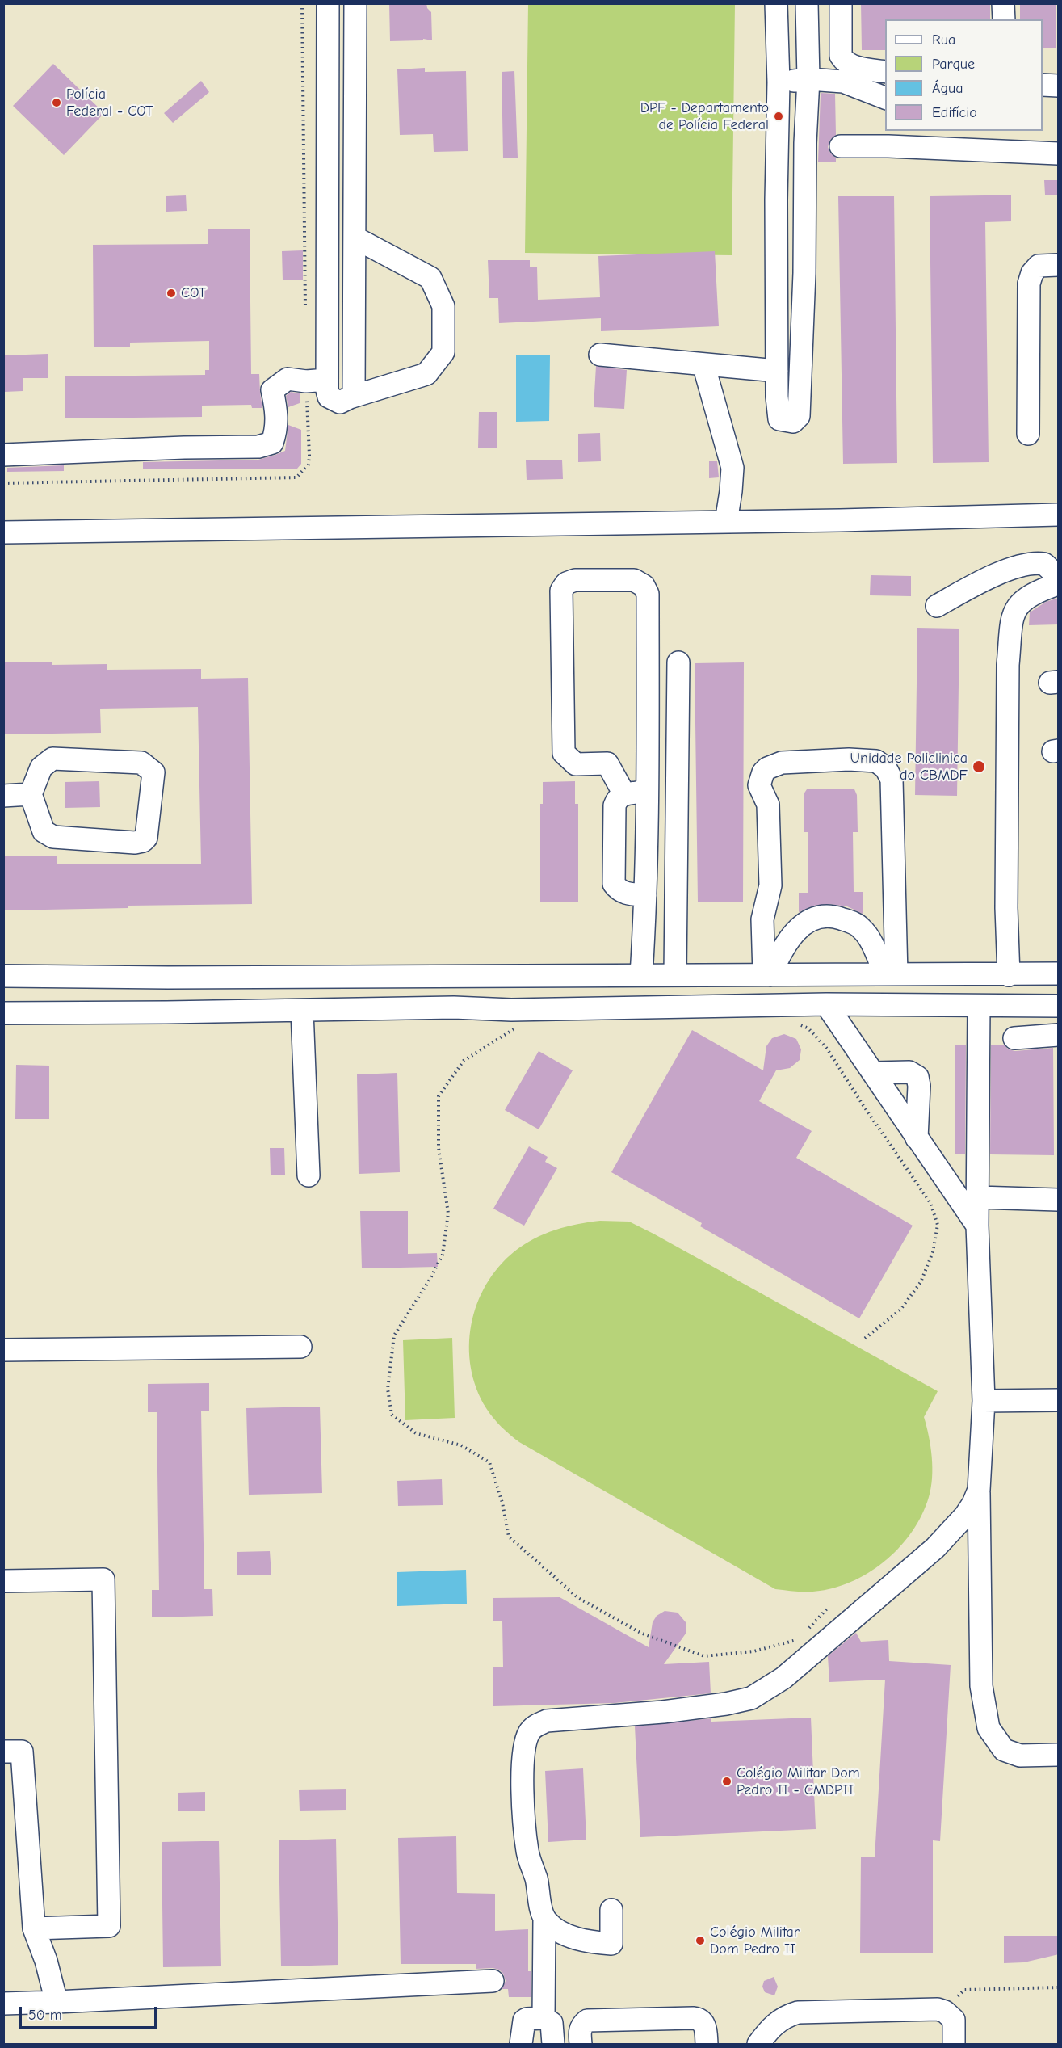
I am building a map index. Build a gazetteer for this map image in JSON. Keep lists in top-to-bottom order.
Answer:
{
  "places": [
    "Polícia Federal - COT",
    "DPF - Departamento de Polícia Federal",
    "COT",
    "Unidade Policlinica do CBMDF",
    "Colégio Militar Dom Pedro II - CMDPII",
    "Colégio Militar Dom Pedro II"
  ],
  "legend": [
    "Rua",
    "Parque",
    "Água",
    "Edifício"
  ],
  "scale_bar": "50 m"
}
